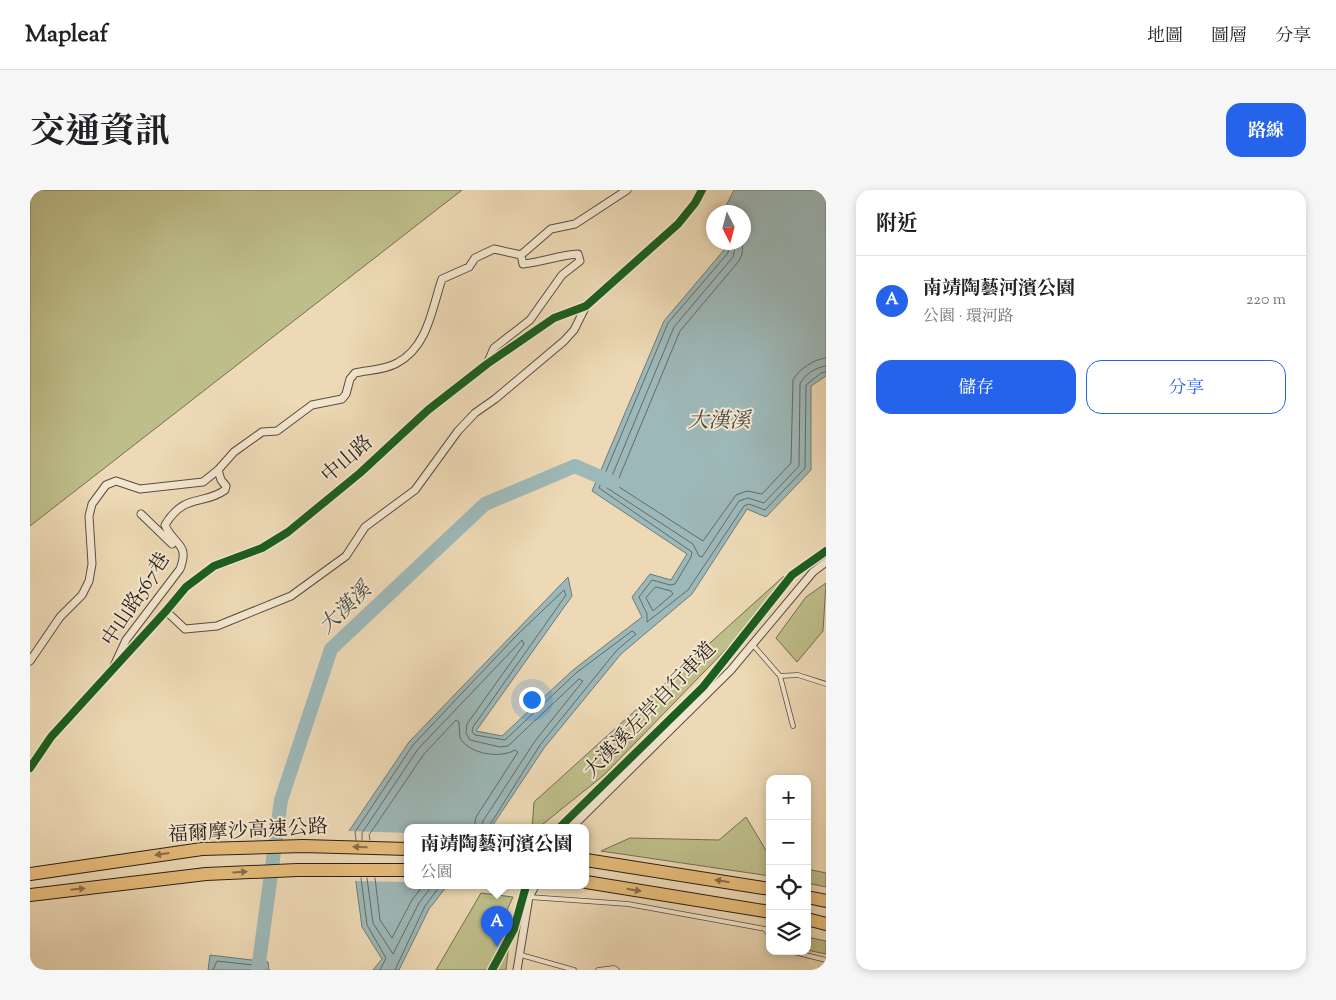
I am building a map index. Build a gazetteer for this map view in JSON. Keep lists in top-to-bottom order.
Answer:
{
  "streets": {
    "highway": ["福爾摩沙高速公路"],
    "street": ["中山路", "中山路567巷"],
    "cycle path": ["大漢溪左岸自行車道"]
  },
  "crossings": [
    ["中山路", "中山路567巷"]
  ],
  "water": ["大漢溪"],
  "north": "bottom",
  "page": {
    "header": "Mapleaf",
    "nav": ["地圖", "圖層", "分享"],
    "title": "交通資訊",
    "buttons": [
      "路線",
      ["儲存", "分享"]
    ],
    "heading": "附近",
    "list": [
      {
        "mark": "A",
        "name": "南靖陶藝河濱公園",
        "note": "公園 · 環河路",
        "value": "220 m"
      }
    ],
    "map_buttons": ["+", "−"],
    "popup": ["南靖陶藝河濱公園", "公園"],
    "pins": "A"
  }
}
